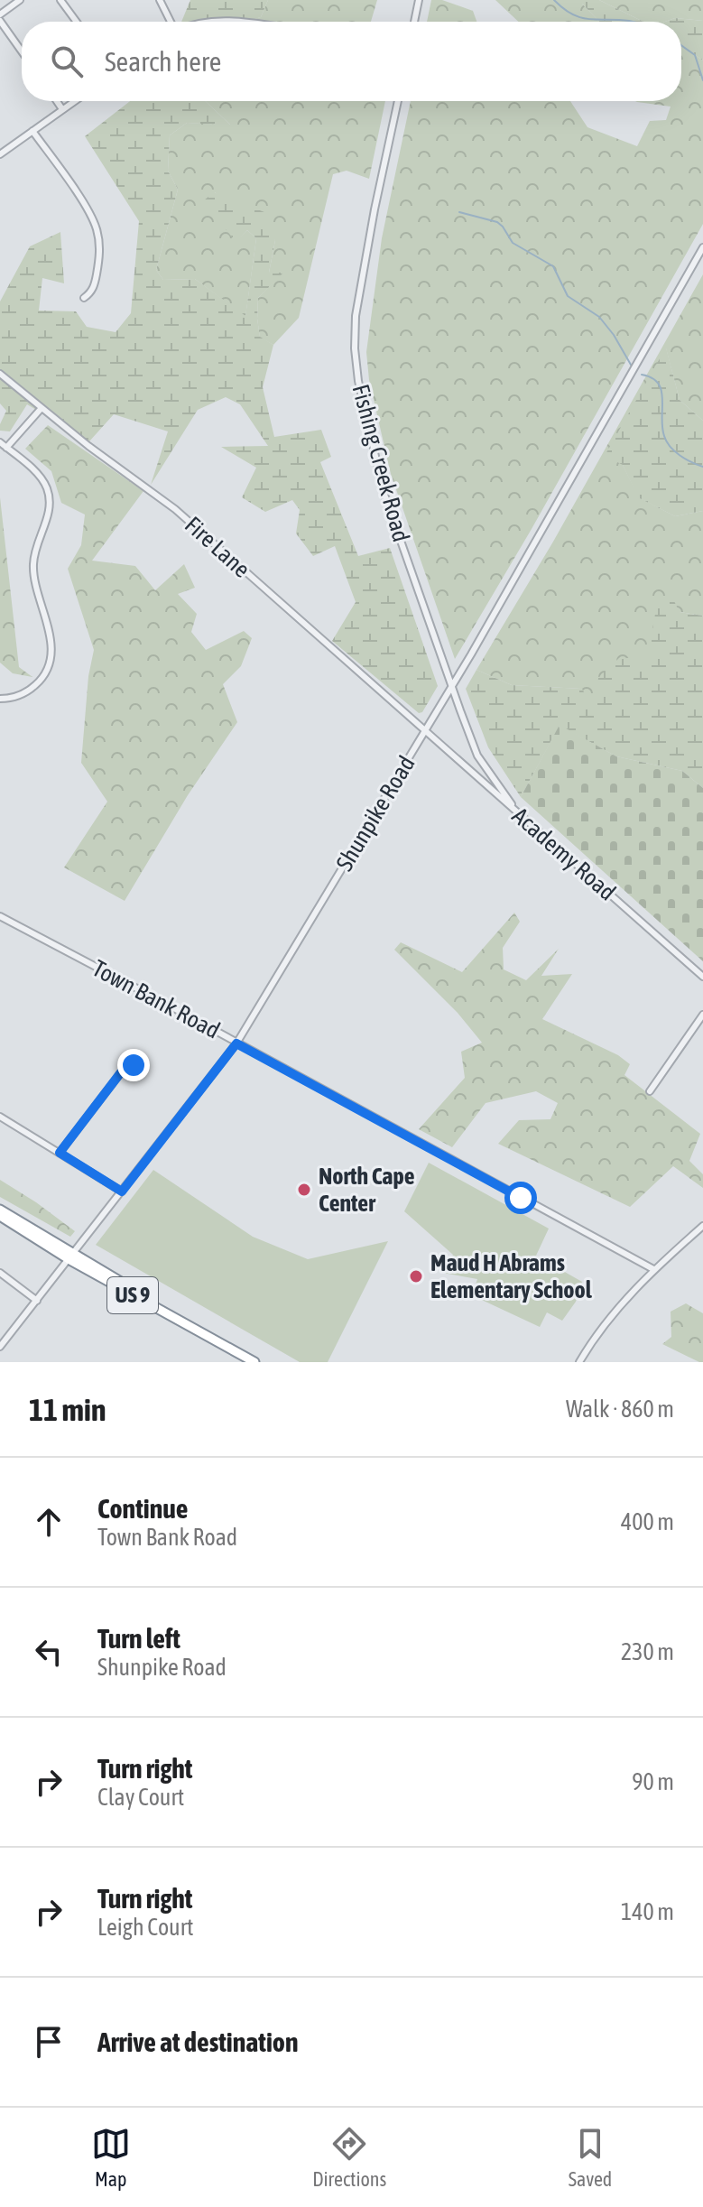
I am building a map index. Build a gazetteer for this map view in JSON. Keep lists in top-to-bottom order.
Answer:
{
  "streets": {
    "highway": ["US 9"],
    "street": [
      "Fishing Creek Road",
      "Fire Lane",
      "Shunpike Road",
      "Academy Road",
      "Town Bank Road"
    ]
  },
  "crossings": [
    ["Fishing Creek Road", "Shunpike Road"],
    ["Fishing Creek Road", "Academy Road"],
    ["Fire Lane", "Shunpike Road"],
    ["Fire Lane", "Academy Road"],
    ["Shunpike Road", "Academy Road"],
    ["Shunpike Road", "Town Bank Road"],
    ["Shunpike Road", "US 9"]
  ],
  "places": ["North Cape Center", "Maud H Abrams Elementary School"],
  "page": {
    "search": "Search here",
    "heading": ["11 min", "Walk · 860 m"],
    "list": [
      ["Continue", "Town Bank Road", "400 m"],
      ["Turn left", "Shunpike Road", "230 m"],
      ["Turn right", "Clay Court", "90 m"],
      ["Turn right", "Leigh Court", "140 m"],
      "Arrive at destination"
    ],
    "nav": ["Map", "Directions", "Saved"]
  }
}
